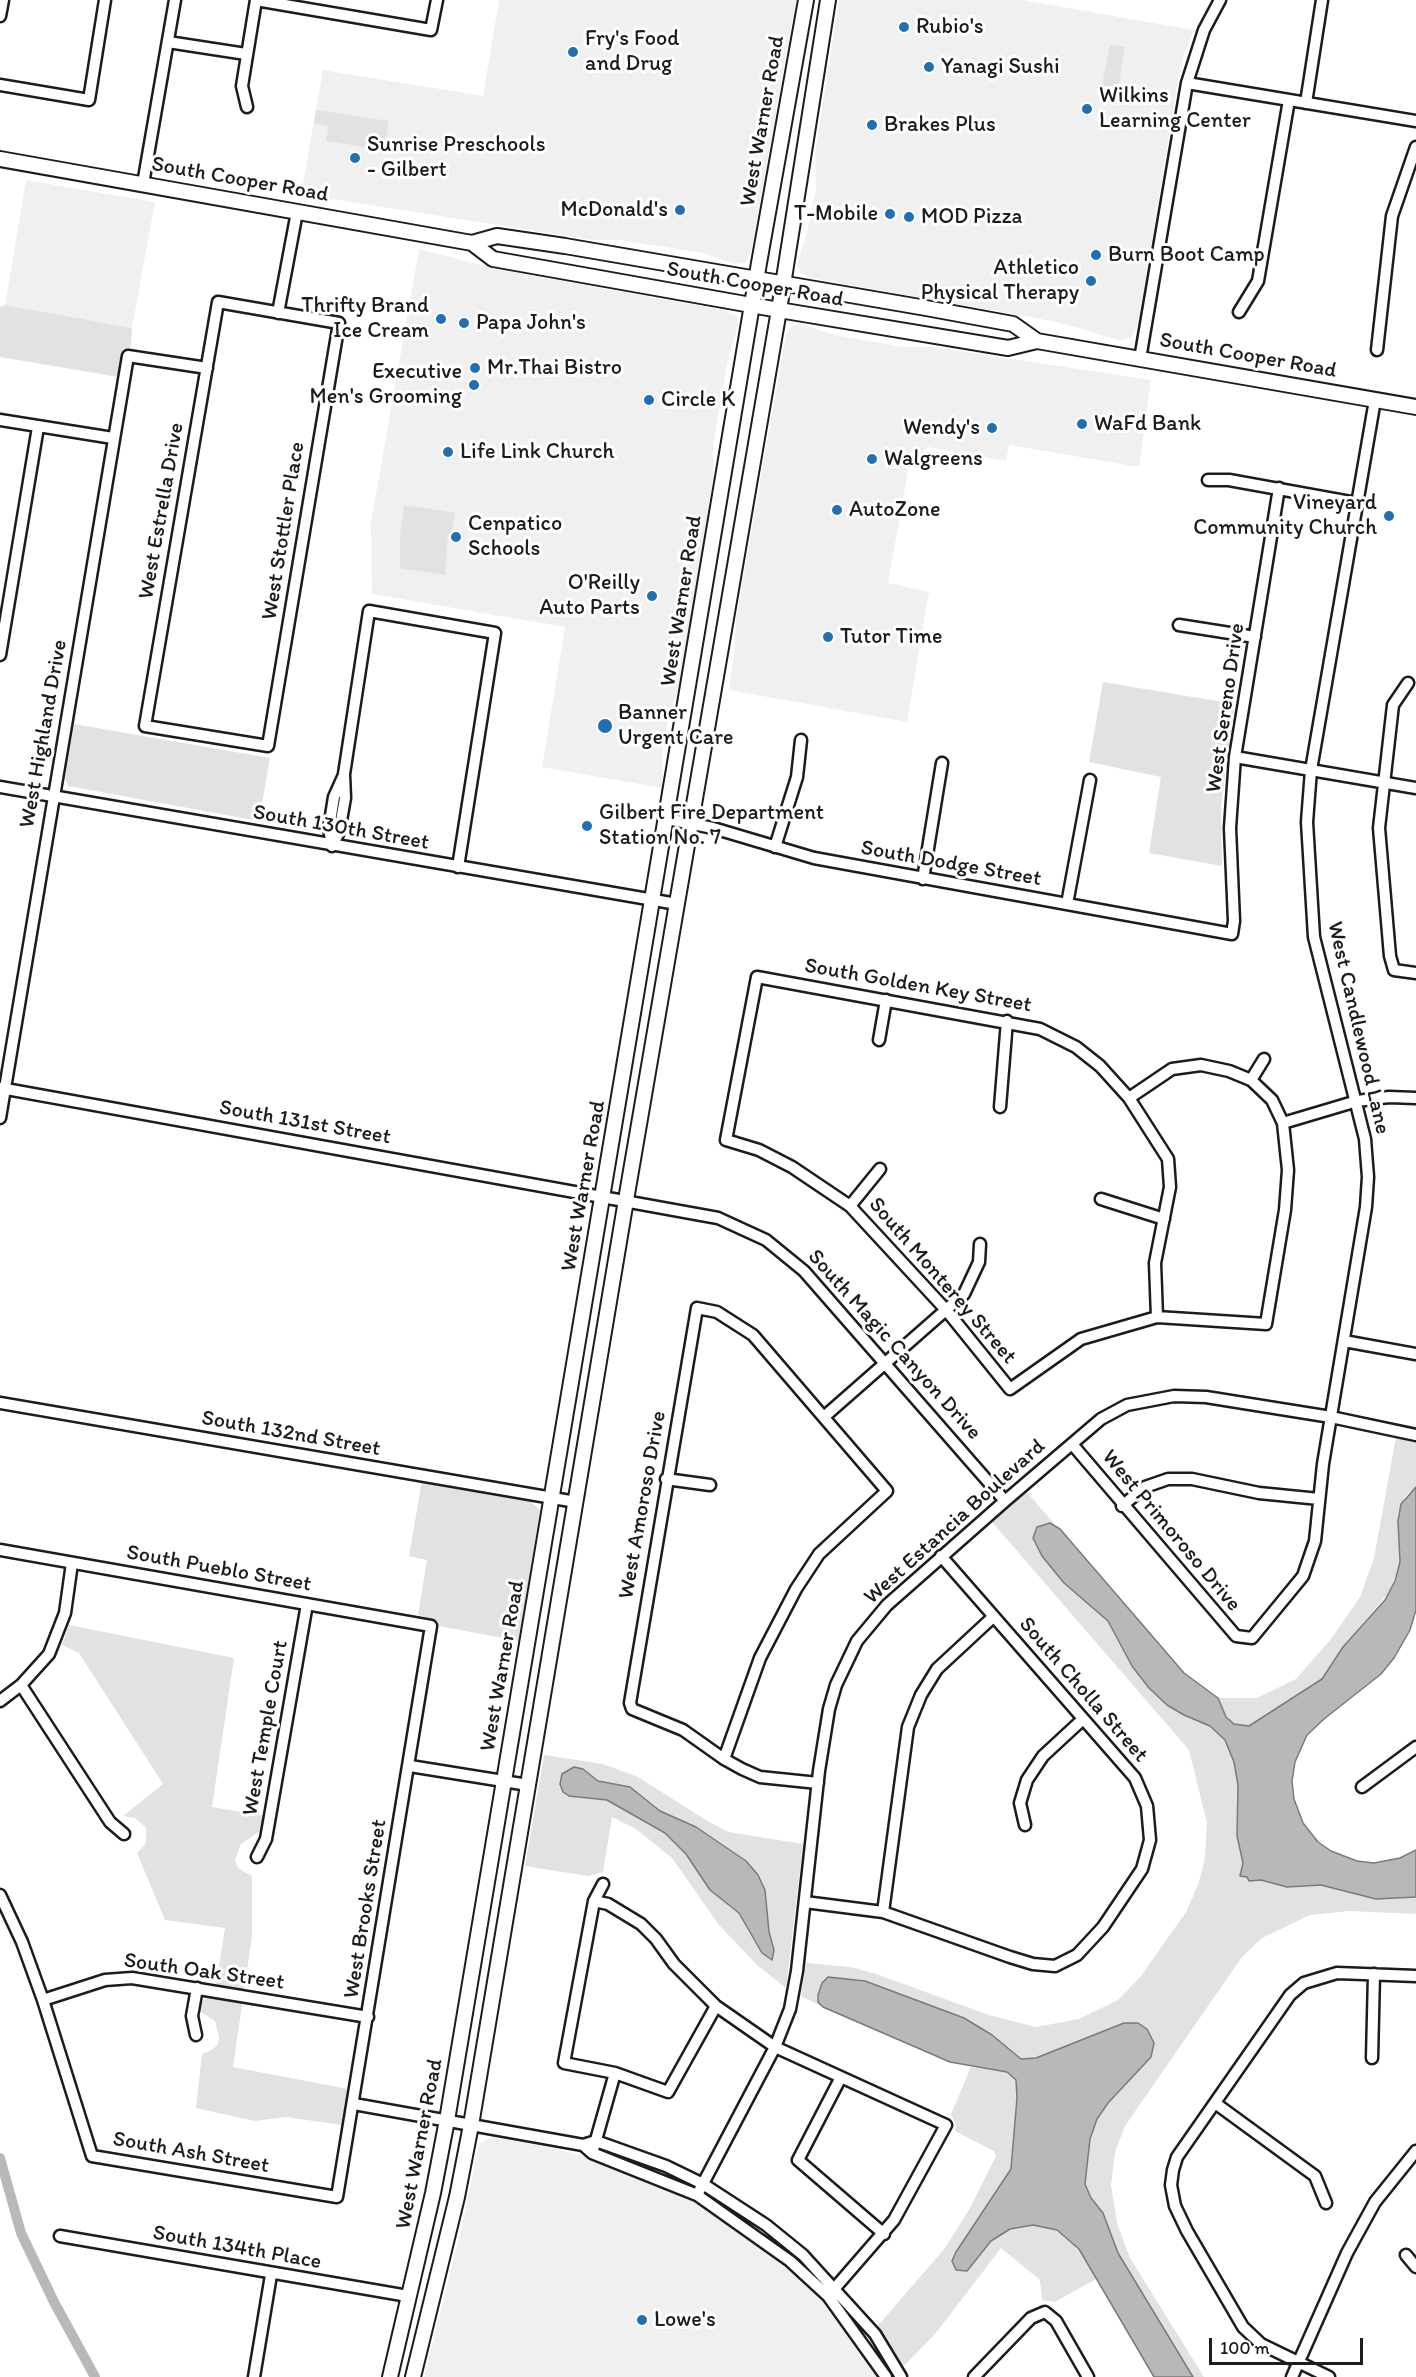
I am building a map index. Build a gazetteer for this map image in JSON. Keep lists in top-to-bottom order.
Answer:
{
  "streets": {
    "main road": ["West Warner Road", "South Cooper Road"],
    "street": [
      "West Estrella Drive",
      "West Stottler Place",
      "West Sereno Drive",
      "West Highland Drive",
      "South 130th Street",
      "South Dodge Street",
      "South Golden Key Street",
      "West Candlewood Lane",
      "South 131st Street",
      "South Monterey Street",
      "South Magic Canyon Drive",
      "South 132nd Street",
      "West Amoroso Drive",
      "West Estancia Boulevard",
      "West Primoroso Drive",
      "South Pueblo Street",
      "South Cholla Street",
      "West Temple Court",
      "West Brooks Street",
      "South Oak Street",
      "South Ash Street",
      "South 134th Place"
    ]
  },
  "crossings": [
    ["West Warner Road", "South Cooper Road"],
    ["West Warner Road", "South 130th Street"],
    ["West Warner Road", "South Dodge Street"],
    ["West Warner Road", "South 131st Street"],
    ["West Warner Road", "South Magic Canyon Drive"],
    ["West Warner Road", "South 132nd Street"],
    ["West Warner Road", "South 134th Place"],
    ["South Cooper Road", "West Candlewood Lane"],
    ["West Estrella Drive", "West Stottler Place"],
    ["West Estrella Drive", "West Highland Drive"],
    ["West Sereno Drive", "South Dodge Street"],
    ["West Highland Drive", "South 130th Street"],
    ["West Highland Drive", "South 131st Street"],
    ["South Golden Key Street", "South Monterey Street"],
    ["West Candlewood Lane", "West Estancia Boulevard"],
    ["West Candlewood Lane", "West Primoroso Drive"],
    ["South 131st Street", "South Magic Canyon Drive"],
    ["South Magic Canyon Drive", "West Estancia Boulevard"],
    ["West Estancia Boulevard", "West Primoroso Drive"],
    ["West Estancia Boulevard", "South Cholla Street"],
    ["South Pueblo Street", "West Temple Court"],
    ["South Pueblo Street", "West Brooks Street"],
    ["West Brooks Street", "South Oak Street"],
    ["West Brooks Street", "South Ash Street"],
    ["South Oak Street", "South Ash Street"]
  ],
  "places": [
    "Rubio's",
    "Fry's Food and Drug",
    "Yanagi Sushi",
    "Wilkins Learning Center",
    "Brakes Plus",
    "Sunrise Preschools - Gilbert",
    "McDonald's",
    "T-Mobile",
    "MOD Pizza",
    "Burn Boot Camp",
    "Athletico Physical Therapy",
    "Thrifty Brand Ice Cream",
    "Papa John's",
    "Mr.Thai Bistro",
    "Executive Men's Grooming",
    "Circle K",
    "WaFd Bank",
    "Wendy's",
    "Life Link Church",
    "Walgreens",
    "AutoZone",
    "Vineyard Community Church",
    "Cenpatico Schools",
    "O'Reilly Auto Parts",
    "Tutor Time",
    "Banner Urgent Care",
    "Gilbert Fire Department Station No. 7",
    "Lowe's"
  ],
  "scale_bar": "100 m"
}
